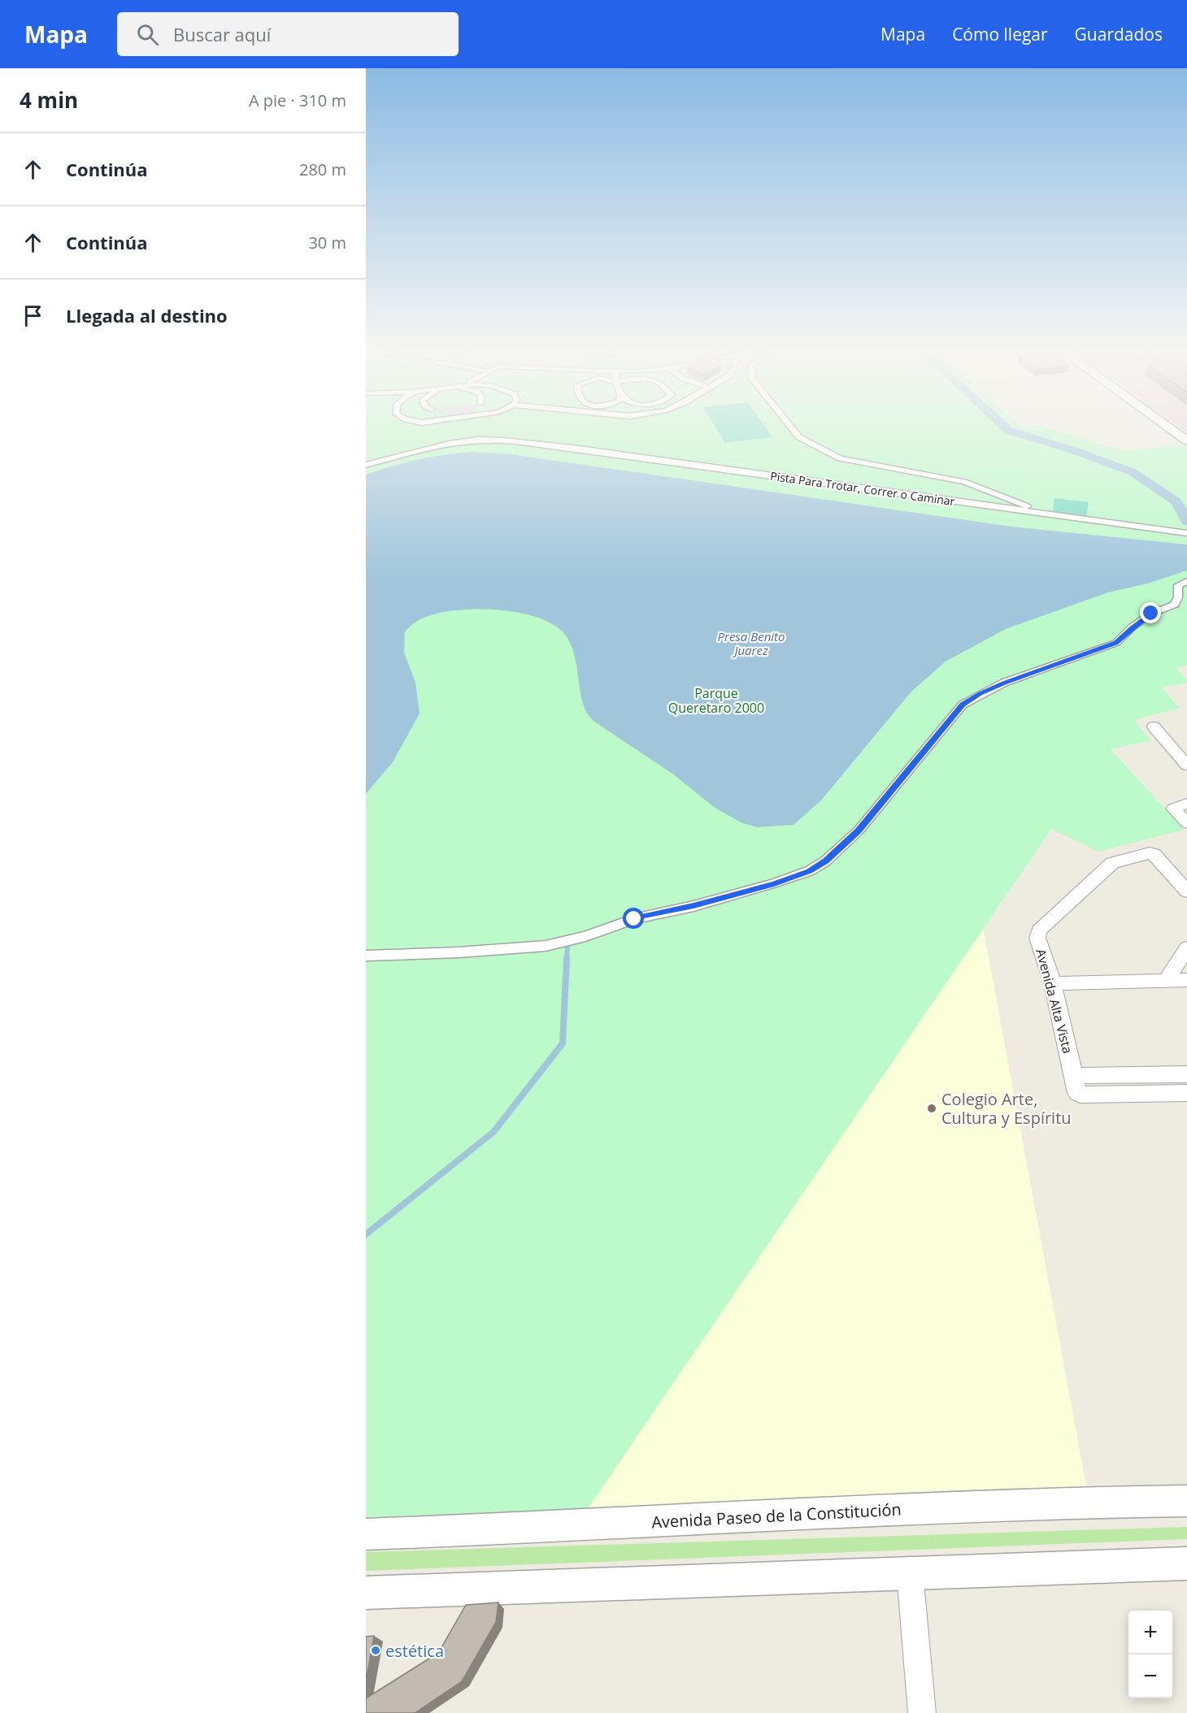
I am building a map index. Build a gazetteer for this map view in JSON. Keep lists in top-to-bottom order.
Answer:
{
  "streets": {
    "street": ["Pista Para Trotar, Correr o Caminar", "Avenida Alta Vista", "Avenida Paseo de la Constitución"]
  },
  "water": ["Presa Benito Juarez"],
  "parks": ["Parque Queretaro 2000"],
  "places": ["Colegio Arte, Cultura y Espíritu", "estética"],
  "page": {
    "header": "Mapa",
    "search": "Buscar aquí",
    "nav": ["Mapa", "Cómo llegar", "Guardados"],
    "heading": ["4 min", "A pie · 310 m"],
    "list": [
      ["Continúa", "280 m"],
      ["Continúa", "30 m"],
      "Llegada al destino"
    ],
    "map_buttons": ["+", "−"]
  }
}
